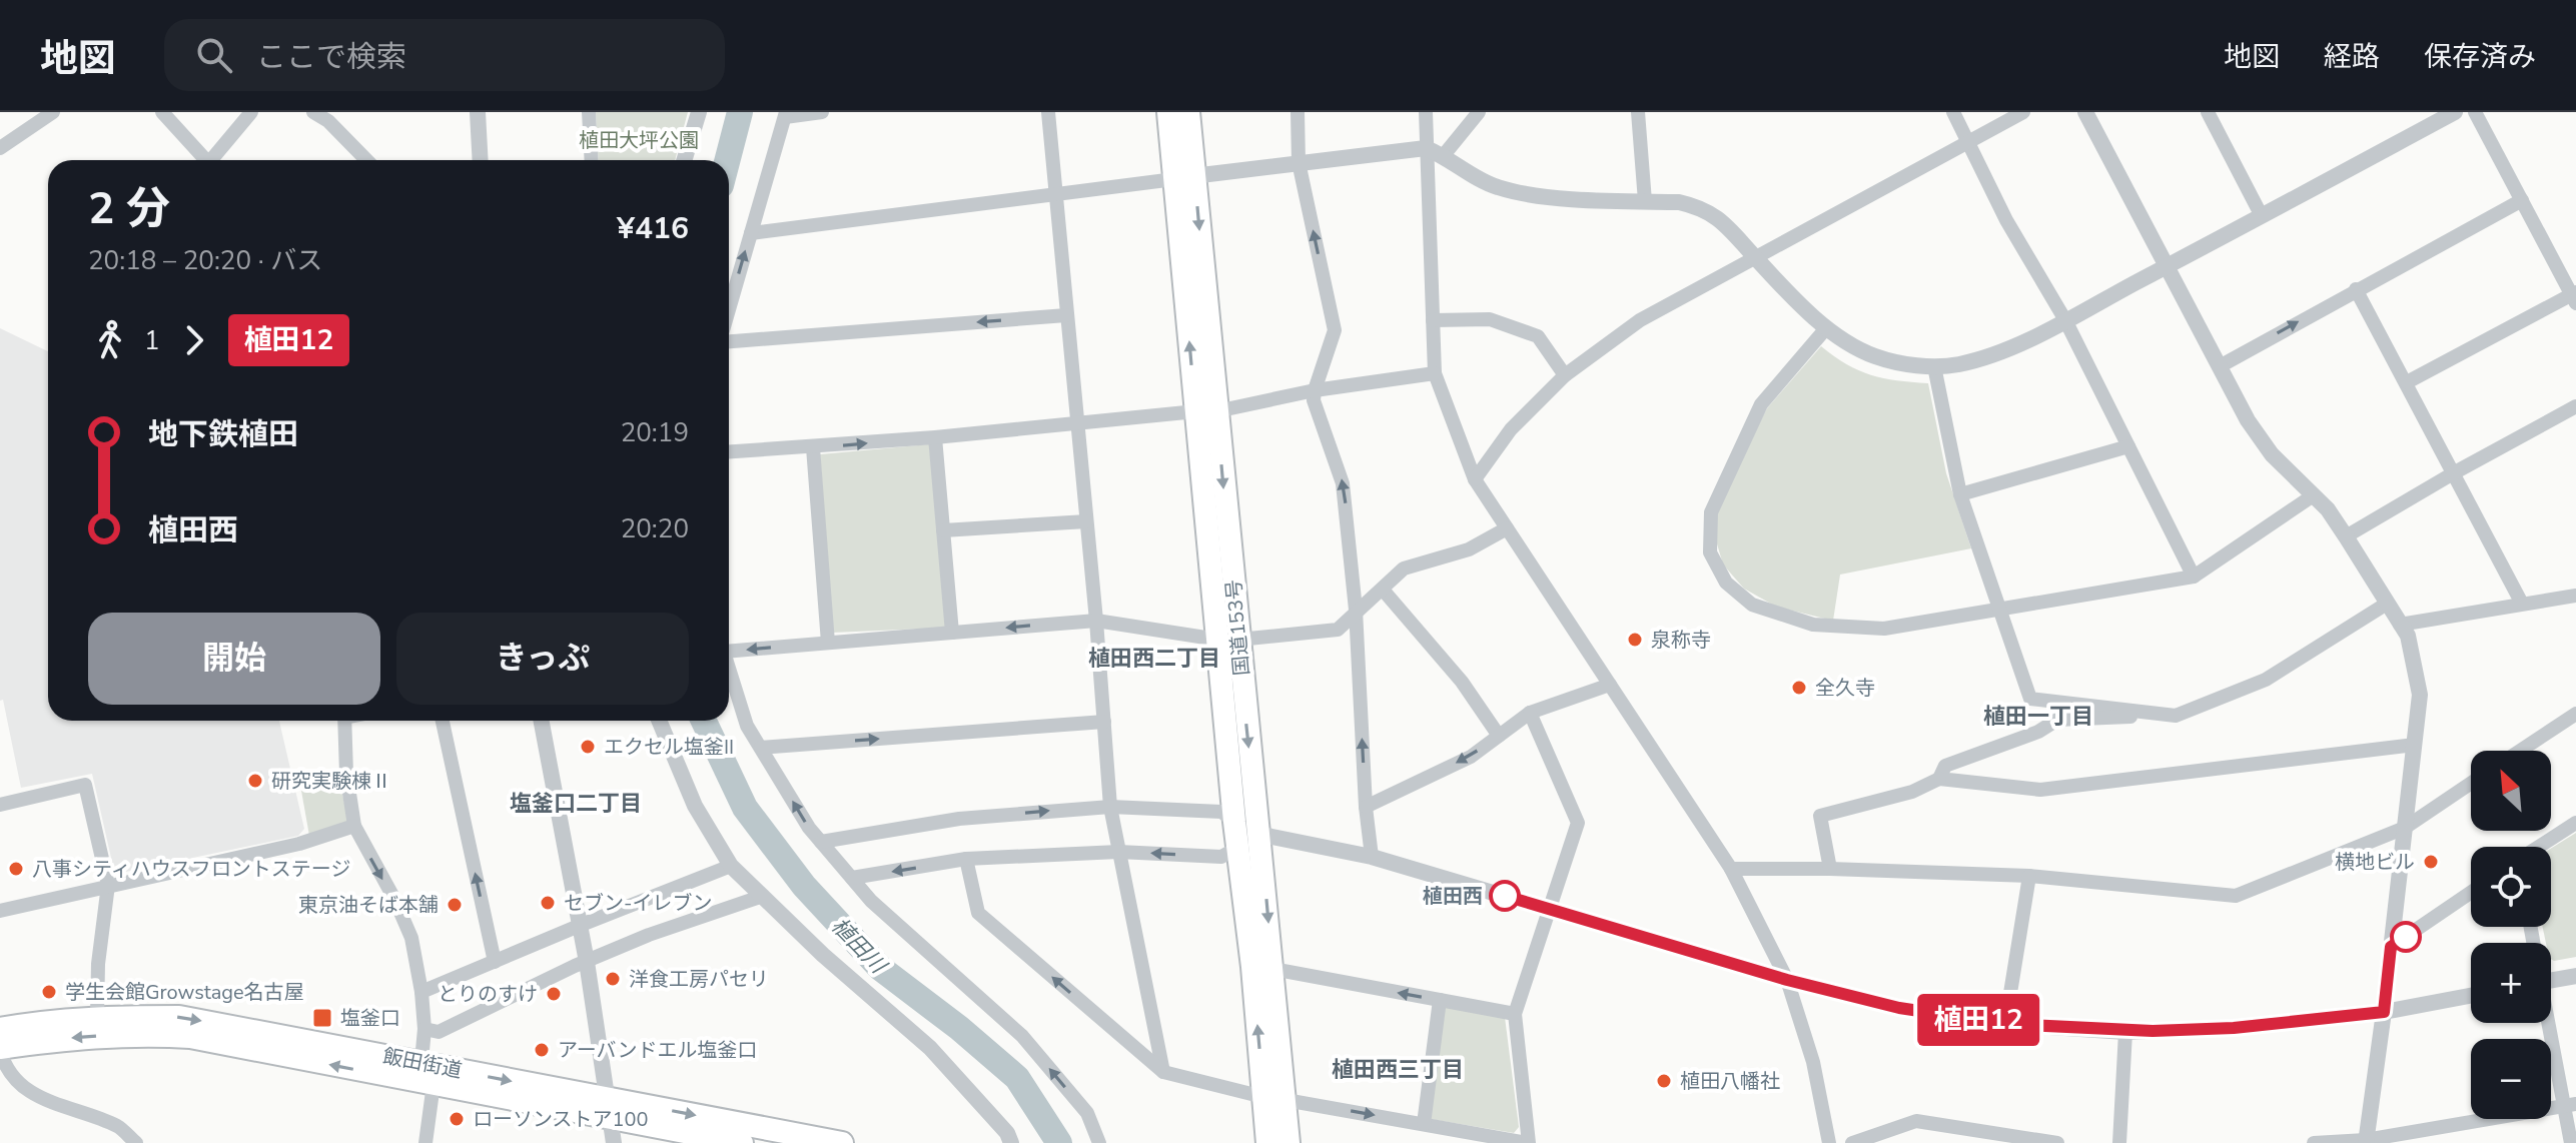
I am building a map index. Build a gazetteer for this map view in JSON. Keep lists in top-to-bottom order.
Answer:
{
  "streets": {
    "highway": ["国道153号", "飯田街道"]
  },
  "districts": [
    "植田西二丁目",
    "植田一丁目",
    "塩釜口二丁目",
    "植田西三丁目"
  ],
  "water": ["植田川"],
  "parks": ["植田大坪公園"],
  "places": {
    "other": [
      "泉称寺",
      "全久寺",
      "エクセル塩釜II",
      "研究実験棟Ⅱ",
      "横地ビル",
      "八事シティハウスフロントステージ",
      "植田西",
      "セブン-イレブン",
      "東京油そば本舗",
      "洋食工房パセリ",
      "学生会館Growstage名古屋",
      "とりのすけ",
      "アーバンドエル塩釜口",
      "植田八幡社",
      "ローソンストア100"
    ],
    "transit": ["塩釜口"]
  },
  "lines": ["bus line 植田12"],
  "north": "top left",
  "page": {
    "header": "地図",
    "search": "ここで検索",
    "nav": ["地図", "経路", "保存済み"],
    "on_map": "植田12",
    "heading": ["2 分", "20:18 – 20:20 · バス", "¥416"],
    "legs": ["1", "植田12"],
    "list": [
      {
        "name": "地下鉄植田",
        "value": "20:19"
      },
      {
        "name": "植田西",
        "value": "20:20"
      }
    ],
    "buttons": ["開始", "きっぷ"],
    "map_buttons": ["+", "−"]
  }
}
